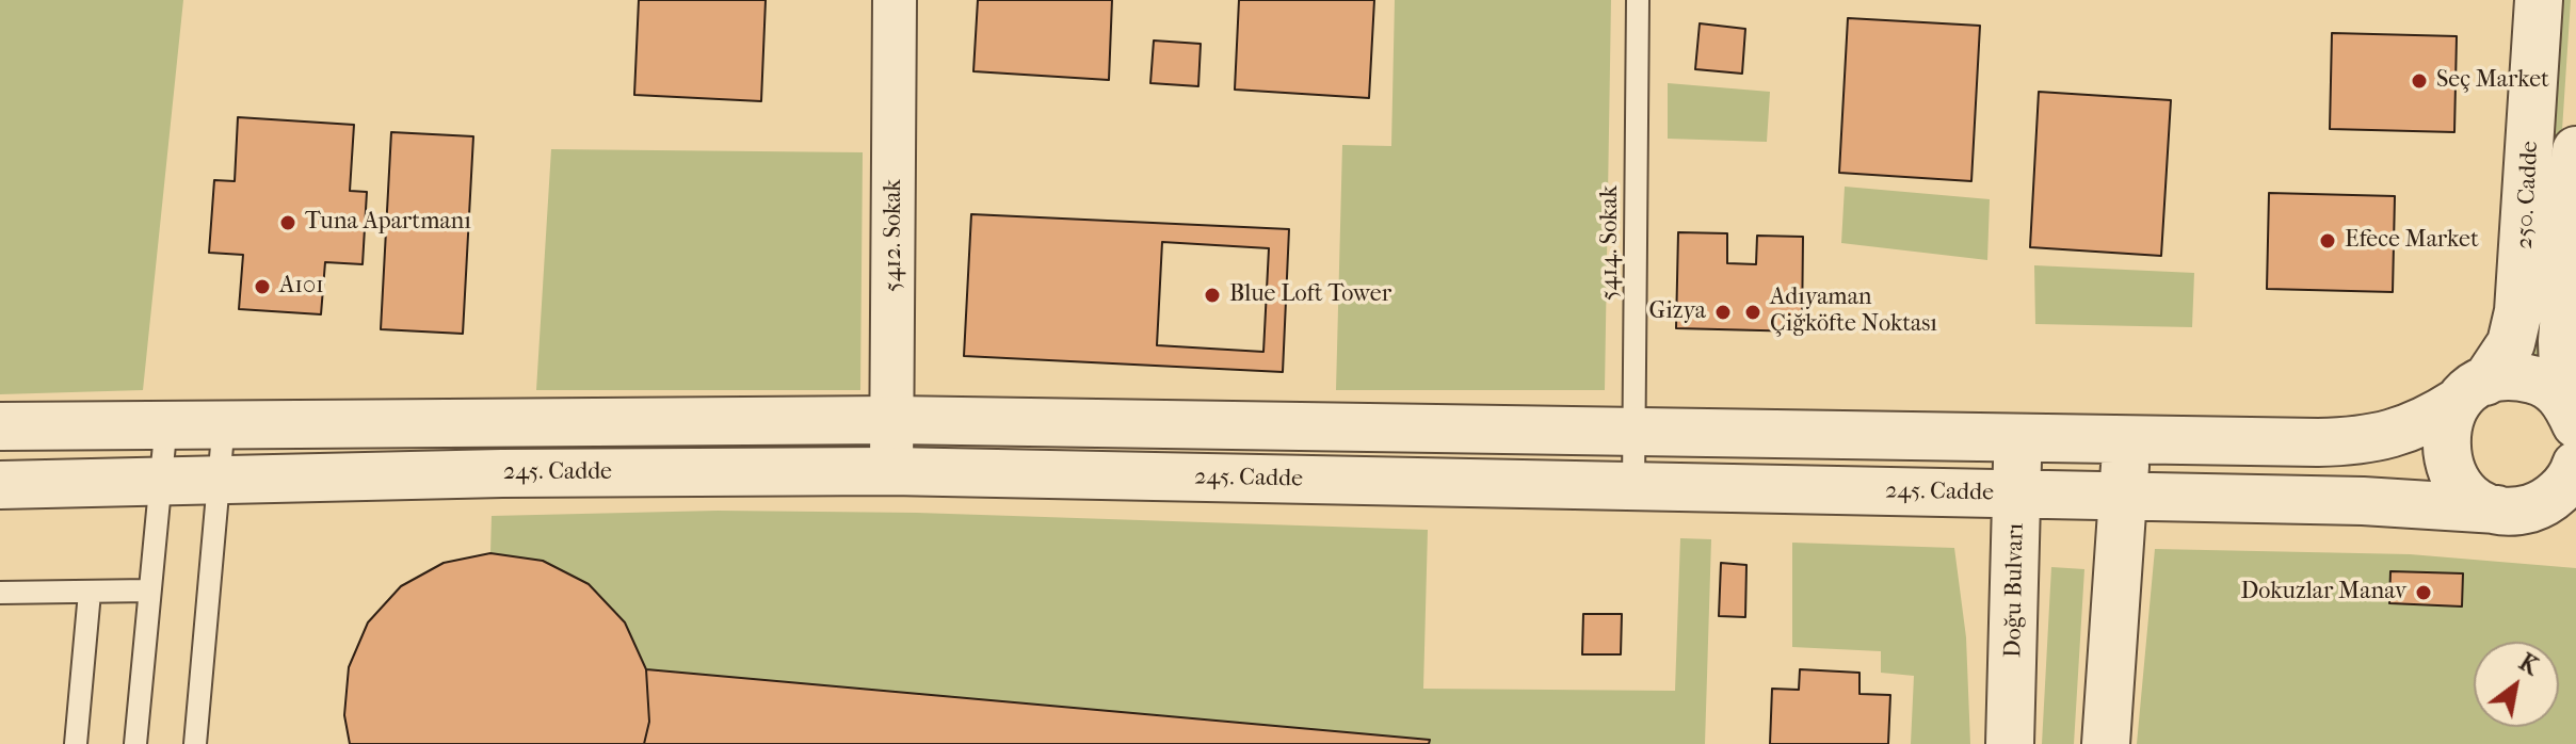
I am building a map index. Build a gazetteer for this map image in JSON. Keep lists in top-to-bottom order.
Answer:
{
  "streets": {
    "street": [
      "250. Cadde",
      "5412. Sokak",
      "245. Cadde",
      "Doğu Bulvarı"
    ],
    "lane": ["5414. Sokak"]
  },
  "crossings": [
    ["5412. Sokak", "245. Cadde"],
    ["5414. Sokak", "245. Cadde"],
    ["245. Cadde", "Doğu Bulvarı"]
  ],
  "places": [
    "Seç Market",
    "Tuna Apartmanı",
    "Efece Market",
    "A101",
    "Blue Loft Tower",
    "Gizya",
    "Adıyaman Çiğköfte Noktası",
    "Dokuzlar Manav"
  ],
  "north": "top right"
}
